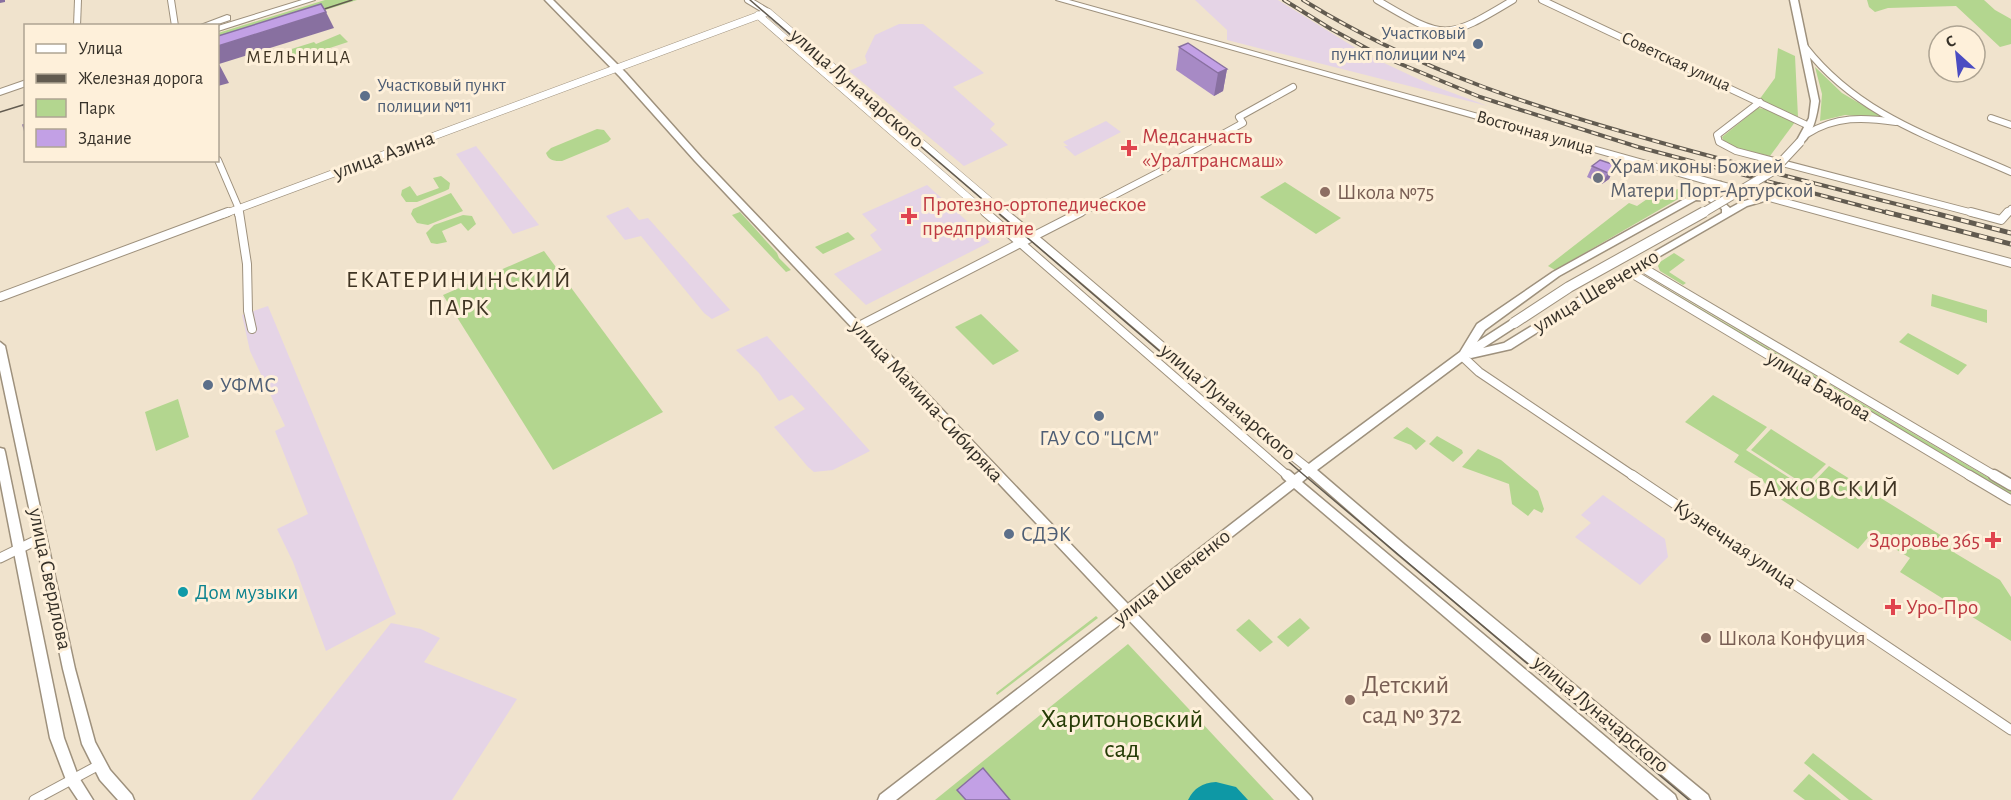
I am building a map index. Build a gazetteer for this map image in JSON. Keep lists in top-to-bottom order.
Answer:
{
  "streets": {
    "main road": [
      "улица Луначарского",
      "Восточная улица",
      "улица Шевченко",
      "улица Мамина-Сибиряка",
      "улица Свердлова"
    ],
    "street": [
      "Советская улица",
      "улица Азина",
      "улица Бажова",
      "Кузнечная улица"
    ]
  },
  "crossings": [
    ["Советская улица", "улица Шевченко"],
    ["улица Луначарского", "улица Азина"],
    ["улица Луначарского", "улица Шевченко"],
    ["Восточная улица", "улица Шевченко"],
    ["улица Азина", "улица Мамина-Сибиряка"],
    ["улица Шевченко", "улица Бажова"],
    ["улица Шевченко", "улица Мамина-Сибиряка"],
    ["улица Шевченко", "Кузнечная улица"]
  ],
  "districts": ["МЕЛЬНИЦА", "ЕКАТЕРИНИНСКИЙ ПАРК", "БАЖОВСКИЙ"],
  "parks": ["Харитоновский сад"],
  "places": {
    "other": [
      "Участковый пункт полиции №4",
      "Участковый пункт полиции №11",
      "Храм иконы Божией Матери Порт-Артурской",
      "Школа №75",
      "УФМС",
      "ГАУ СО \"ЦСМ\"",
      "СДЭК",
      "Дом музыки",
      "Школа Конфуция",
      "Детский сад № 372"
    ],
    "health": [
      "Медсанчасть «Уралтрансмаш»",
      "Протезно-ортопедическое предприятие",
      "Здоровье 365",
      "Уро-Про"
    ]
  },
  "legend": [
    "Улица",
    "Железная дорога",
    "Парк",
    "Здание"
  ],
  "north": "top left"
}
